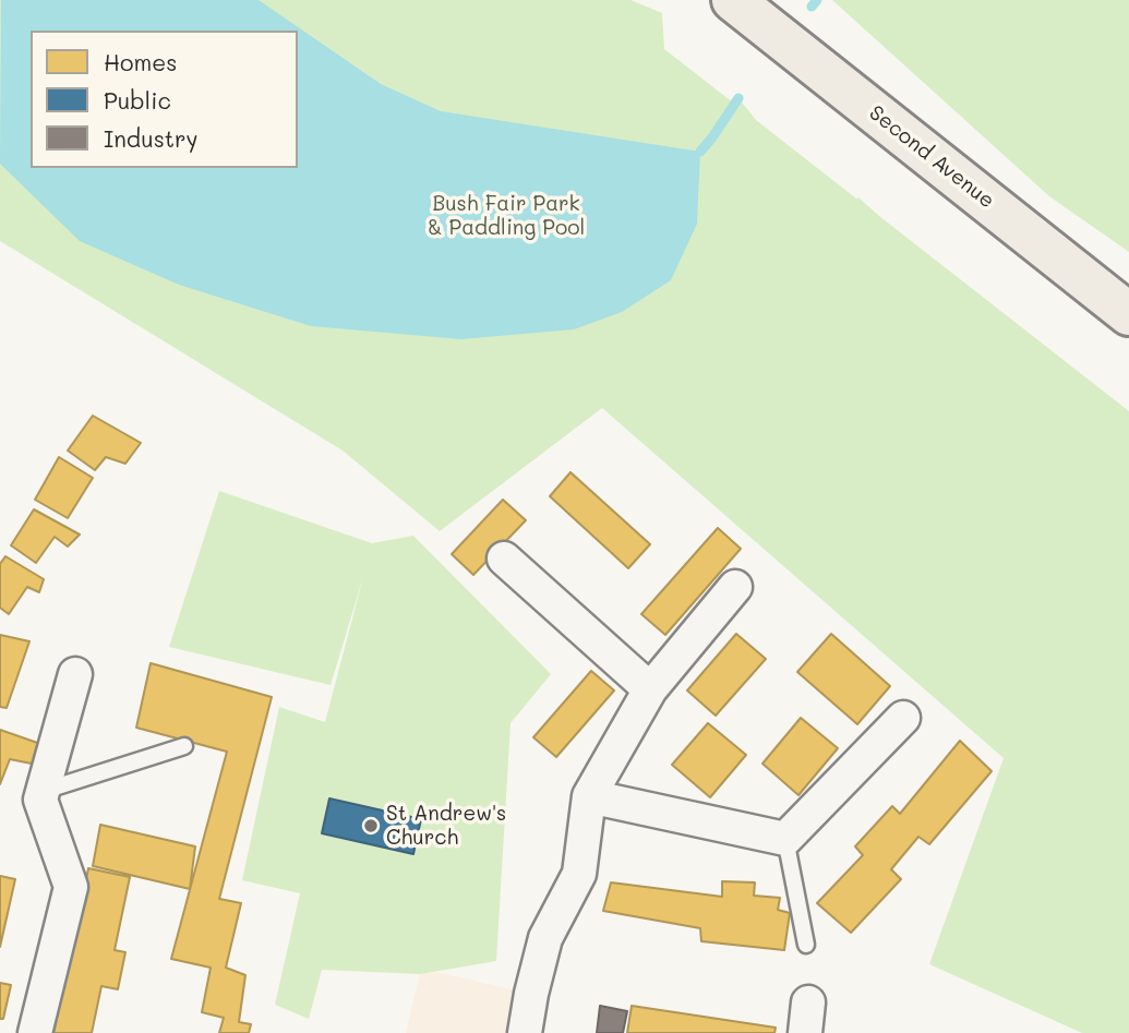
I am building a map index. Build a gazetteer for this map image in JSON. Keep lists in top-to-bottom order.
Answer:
{
  "streets": {
    "main road": ["Second Avenue"]
  },
  "parks": ["Bush Fair Park & Paddling Pool"],
  "places": ["St Andrew's Church"],
  "legend": ["Homes", "Public", "Industry"]
}
